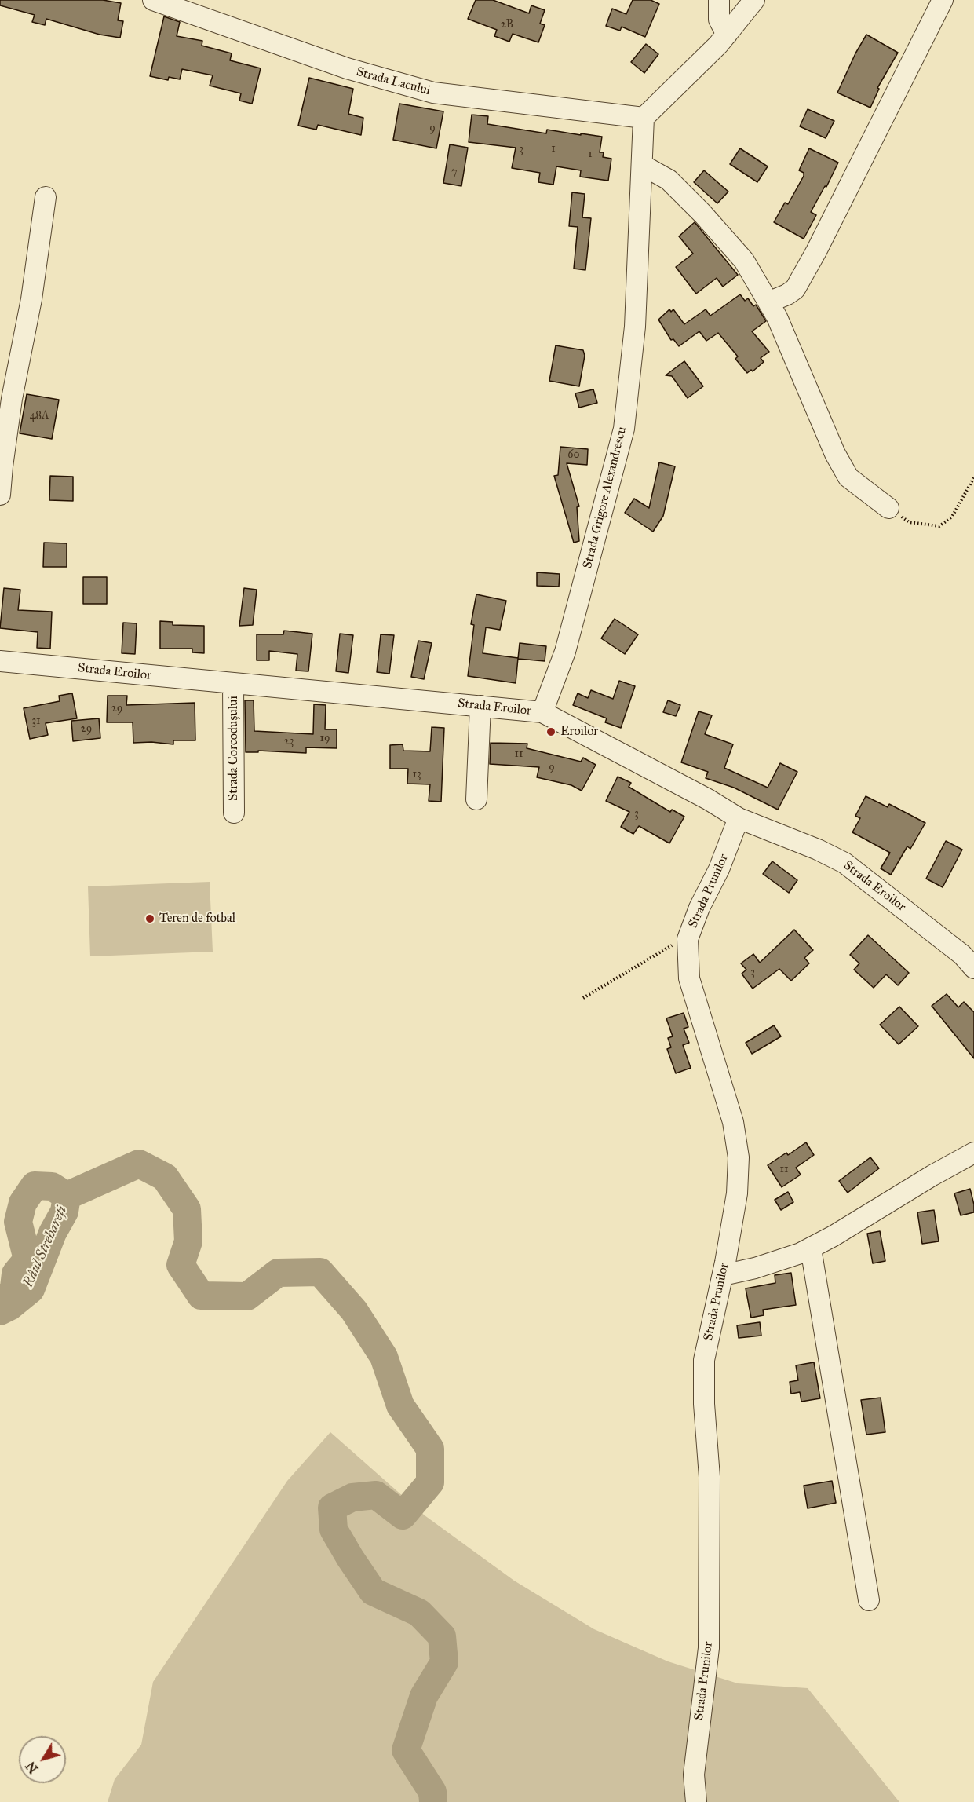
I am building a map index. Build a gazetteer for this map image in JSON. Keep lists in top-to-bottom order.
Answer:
{
  "streets": {
    "street": [
      "Strada Lacului",
      "Strada Grigore Alexandrescu",
      "Strada Eroilor",
      "Strada Corcodușului",
      "Strada Prunilor"
    ]
  },
  "crossings": [
    ["Strada Lacului", "Strada Grigore Alexandrescu"],
    ["Strada Grigore Alexandrescu", "Strada Eroilor"],
    ["Strada Eroilor", "Strada Corcodușului"],
    ["Strada Eroilor", "Strada Prunilor"]
  ],
  "water": ["Râul Strehareți"],
  "places": ["Eroilor", "Teren de fotbal"],
  "house_numbers": [
    "2B",
    "9",
    "1",
    "3",
    "1",
    "7",
    "48A",
    "60",
    "29",
    "31",
    "29",
    "19",
    "23",
    "11",
    "9",
    "13",
    "3",
    "3",
    "11"
  ],
  "north": "bottom left"
}
